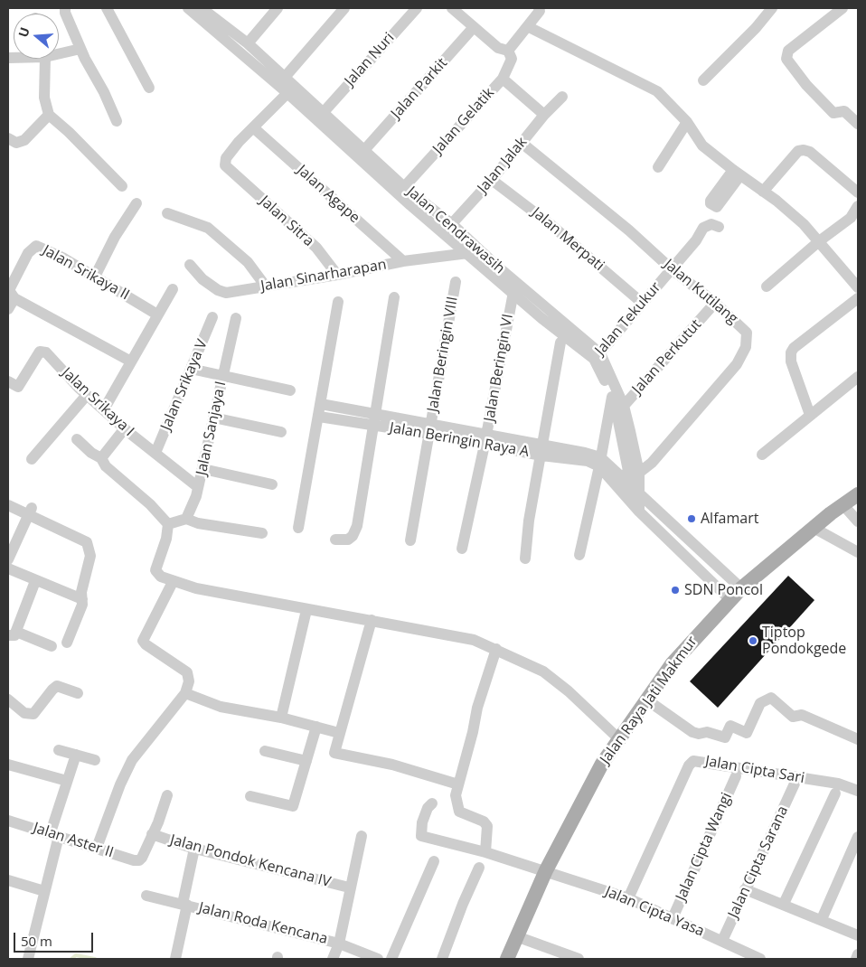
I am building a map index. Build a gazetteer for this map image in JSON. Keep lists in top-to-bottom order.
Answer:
{
  "streets": {
    "main road": ["Jalan Raya Jati Makmur"],
    "street": [
      "Jalan Nuri",
      "Jalan Parkit",
      "Jalan Gelatik",
      "Jalan Jalak",
      "Jalan Agape",
      "Jalan Sitra",
      "Jalan Cendrawasih",
      "Jalan Merpati",
      "Jalan Srikaya II",
      "Jalan Sinarharapan",
      "Jalan Kutilang",
      "Jalan Tekukur",
      "Jalan Beringin VIII",
      "Jalan Perkutut",
      "Jalan Beringin VI",
      "Jalan Srikaya V",
      "Jalan Srikaya I",
      "Jalan Sanjaya I",
      "Jalan Beringin Raya A",
      "Jalan Cipta Sari",
      "Jalan Aster II",
      "Jalan Cipta Wangi",
      "Jalan Pondok Kencana IV",
      "Jalan Cipta Sarana",
      "Jalan Cipta Yasa",
      "Jalan Roda Kencana"
    ]
  },
  "crossings": [
    ["Jalan Nuri", "Jalan Cendrawasih"],
    ["Jalan Parkit", "Jalan Cendrawasih"],
    ["Jalan Gelatik", "Jalan Cendrawasih"],
    ["Jalan Jalak", "Jalan Cendrawasih"],
    ["Jalan Jalak", "Jalan Merpati"],
    ["Jalan Jalak", "Jalan Kutilang"],
    ["Jalan Agape", "Jalan Sitra"],
    ["Jalan Agape", "Jalan Sinarharapan"],
    ["Jalan Sitra", "Jalan Sinarharapan"],
    ["Jalan Cendrawasih", "Jalan Sinarharapan"],
    ["Jalan Cendrawasih", "Jalan Kutilang"],
    ["Jalan Cendrawasih", "Jalan Tekukur"],
    ["Jalan Cendrawasih", "Jalan Perkutut"],
    ["Jalan Cendrawasih", "Jalan Beringin VI"],
    ["Jalan Merpati", "Jalan Tekukur"],
    ["Jalan Kutilang", "Jalan Tekukur"],
    ["Jalan Kutilang", "Jalan Perkutut"],
    ["Jalan Srikaya V", "Jalan Srikaya I"],
    ["Jalan Srikaya I", "Jalan Sanjaya I"],
    ["Jalan Raya Jati Makmur", "Jalan Cipta Yasa"],
    ["Jalan Cipta Sari", "Jalan Cipta Yasa"],
    ["Jalan Aster II", "Jalan Pondok Kencana IV"],
    ["Jalan Cipta Wangi", "Jalan Cipta Yasa"],
    ["Jalan Cipta Sarana", "Jalan Cipta Yasa"]
  ],
  "places": ["Alfamart", "SDN Poncol", "Tiptop Pondokgede"],
  "scale_bar": "50 m",
  "north": "left"
}
